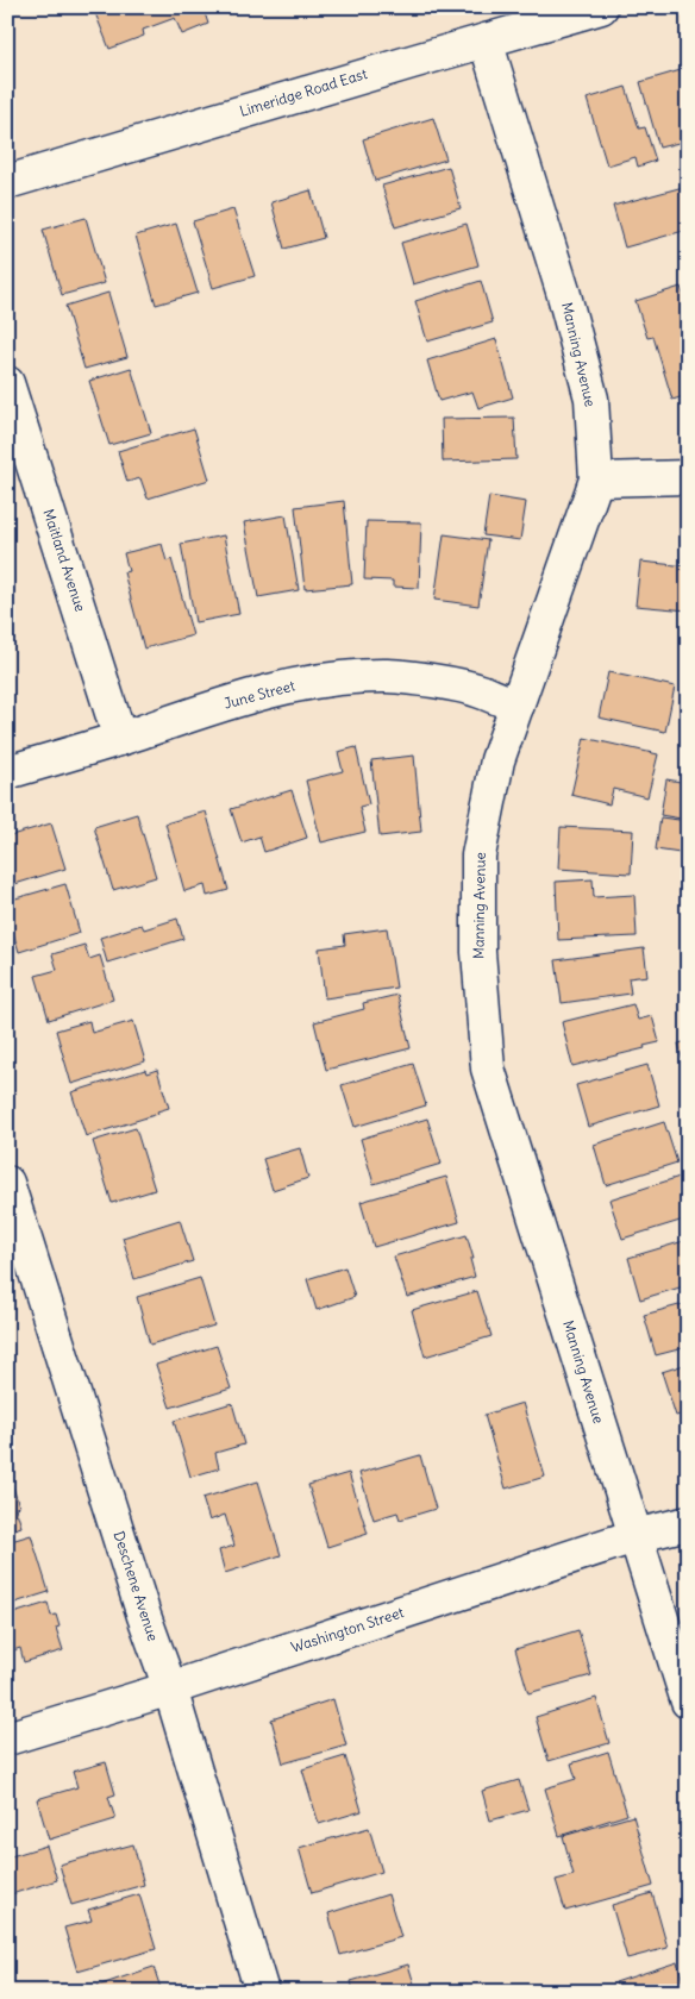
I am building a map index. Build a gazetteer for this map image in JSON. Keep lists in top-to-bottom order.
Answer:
{
  "streets": {
    "street": [
      "Limeridge Road East",
      "Manning Avenue",
      "Maitland Avenue",
      "June Street",
      "Deschene Avenue",
      "Washington Street"
    ]
  },
  "crossings": [
    ["Limeridge Road East", "Manning Avenue"],
    ["Manning Avenue", "June Street"],
    ["Manning Avenue", "Washington Street"],
    ["Maitland Avenue", "June Street"],
    ["Deschene Avenue", "Washington Street"]
  ]
}
